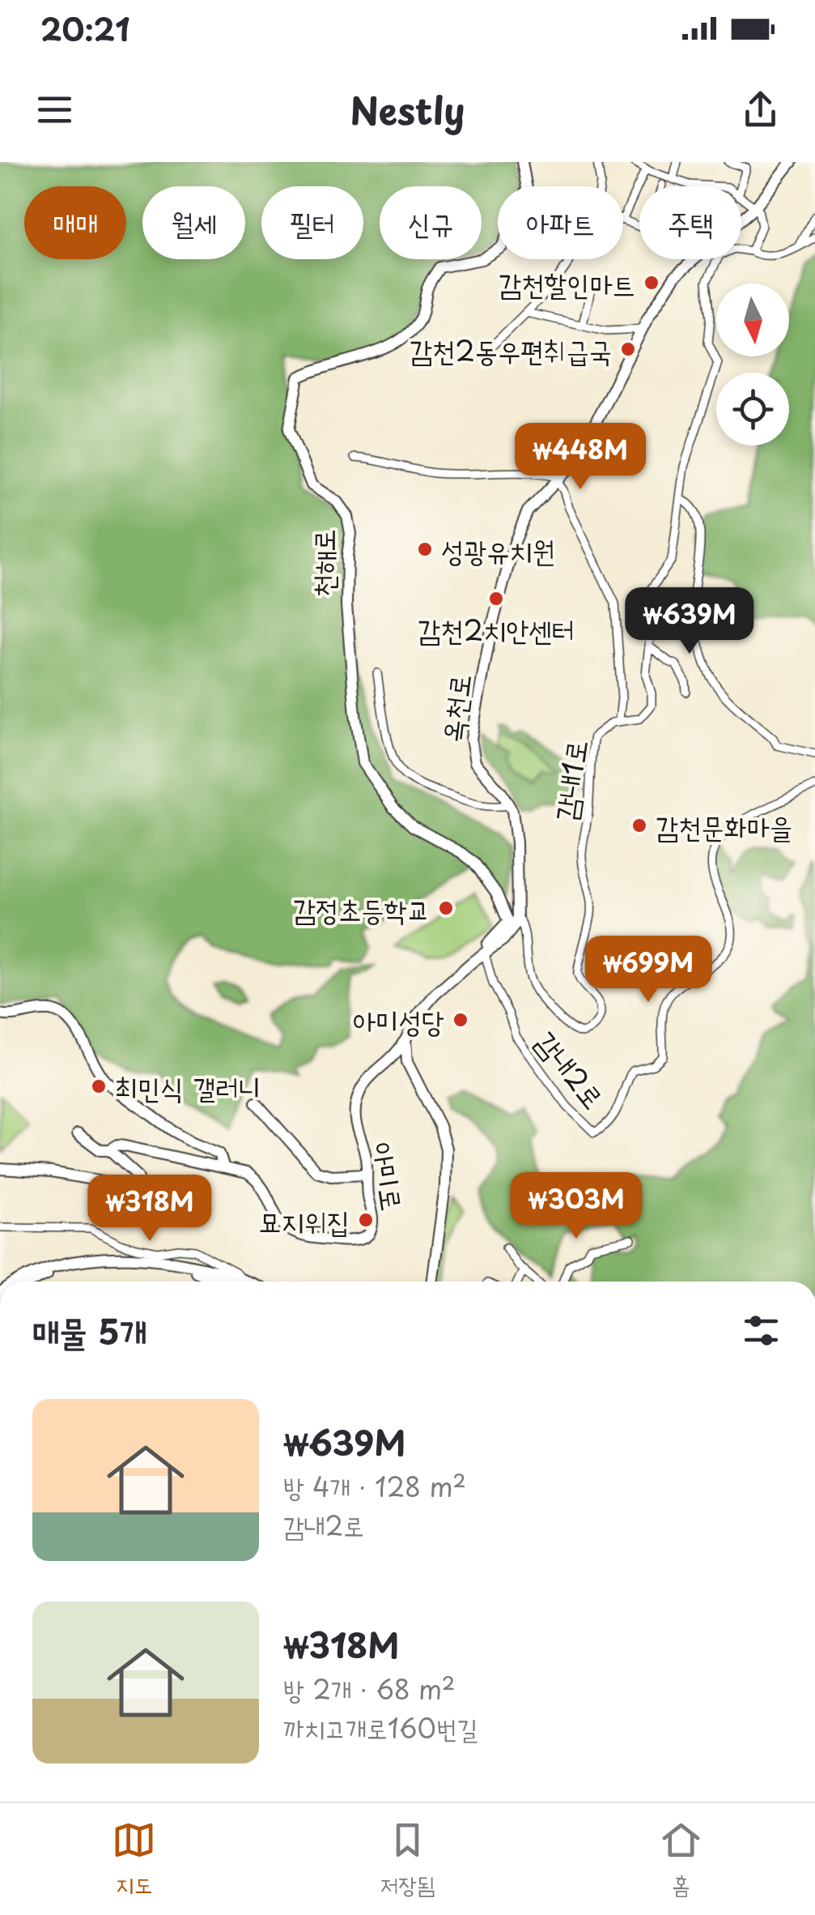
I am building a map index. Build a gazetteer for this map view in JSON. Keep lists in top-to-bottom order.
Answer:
{
  "streets": {
    "street": [
      "천해로",
      "옥천로",
      "감내1로",
      "감내2로",
      "아미로"
    ]
  },
  "crossings": [
    ["천해로", "감내2로"],
    ["옥천로", "감내1로"]
  ],
  "places": [
    "감천할인마트",
    "감천2동우편취급국",
    "성광유치원",
    "감천2치안센터",
    "감천문화마을",
    "감정초등학교",
    "아미성당",
    "최민식 갤러니",
    "묘지위집"
  ],
  "north": "bottom",
  "page": {
    "status": "20:21",
    "header": "Nestly",
    "chip": [
      "매매",
      "월세",
      "필터",
      "신규",
      "아파트",
      "주택"
    ],
    "price": [
      "₩448M",
      "₩639M",
      "₩699M",
      "₩303M",
      "₩318M"
    ],
    "heading": "매물 5개",
    "list": [
      {
        "name": "₩639M",
        "note": "방 4개 · 128 m² · 감내2로"
      },
      {
        "name": "₩318M",
        "note": "방 2개 · 68 m² · 까치고개로160번길"
      }
    ],
    "tabs": ["지도", "저장됨", "홈"]
  }
}
